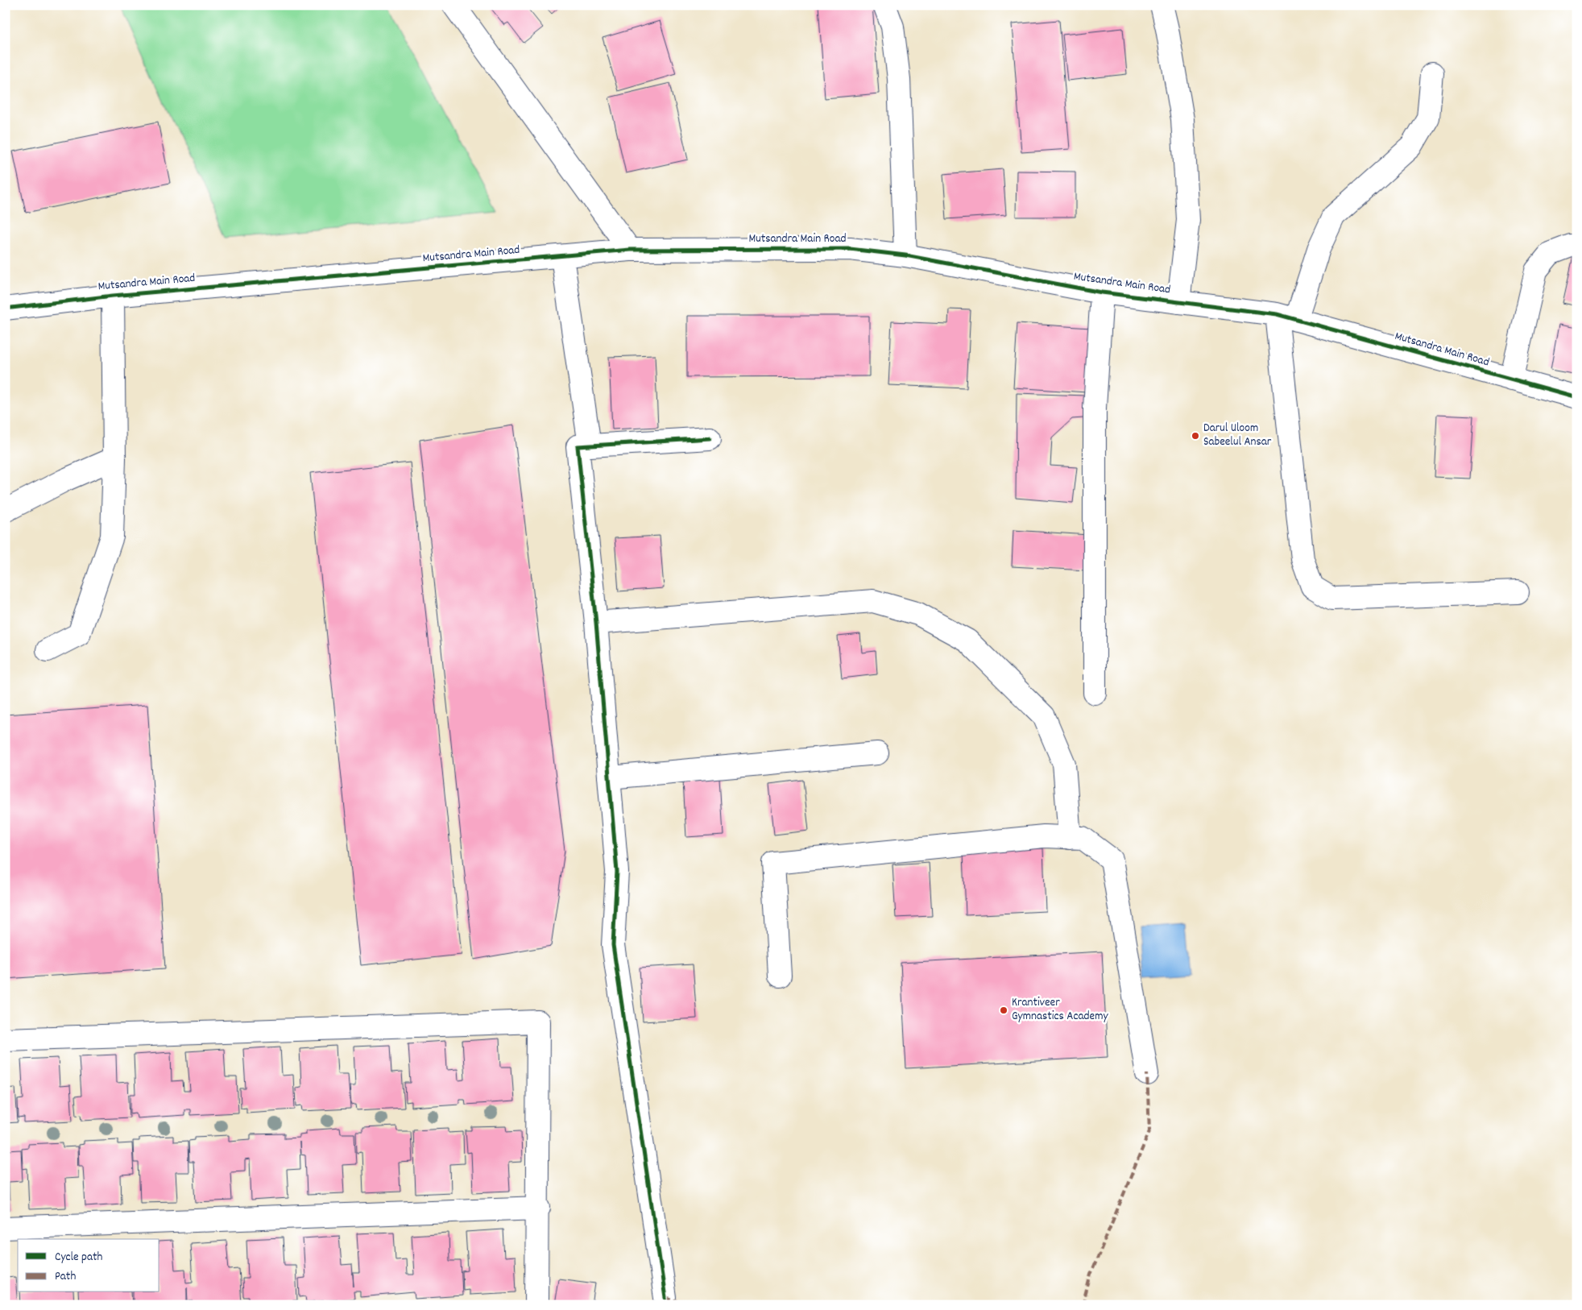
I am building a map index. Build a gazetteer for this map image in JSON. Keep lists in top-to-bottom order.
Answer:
{
  "streets": {
    "street": ["Mutsandra Main Road"]
  },
  "places": ["Darul Uloom Sabeelul Ansar", "Krantiveer Gymnastics Academy"],
  "legend": ["Cycle path", "Path"]
}
